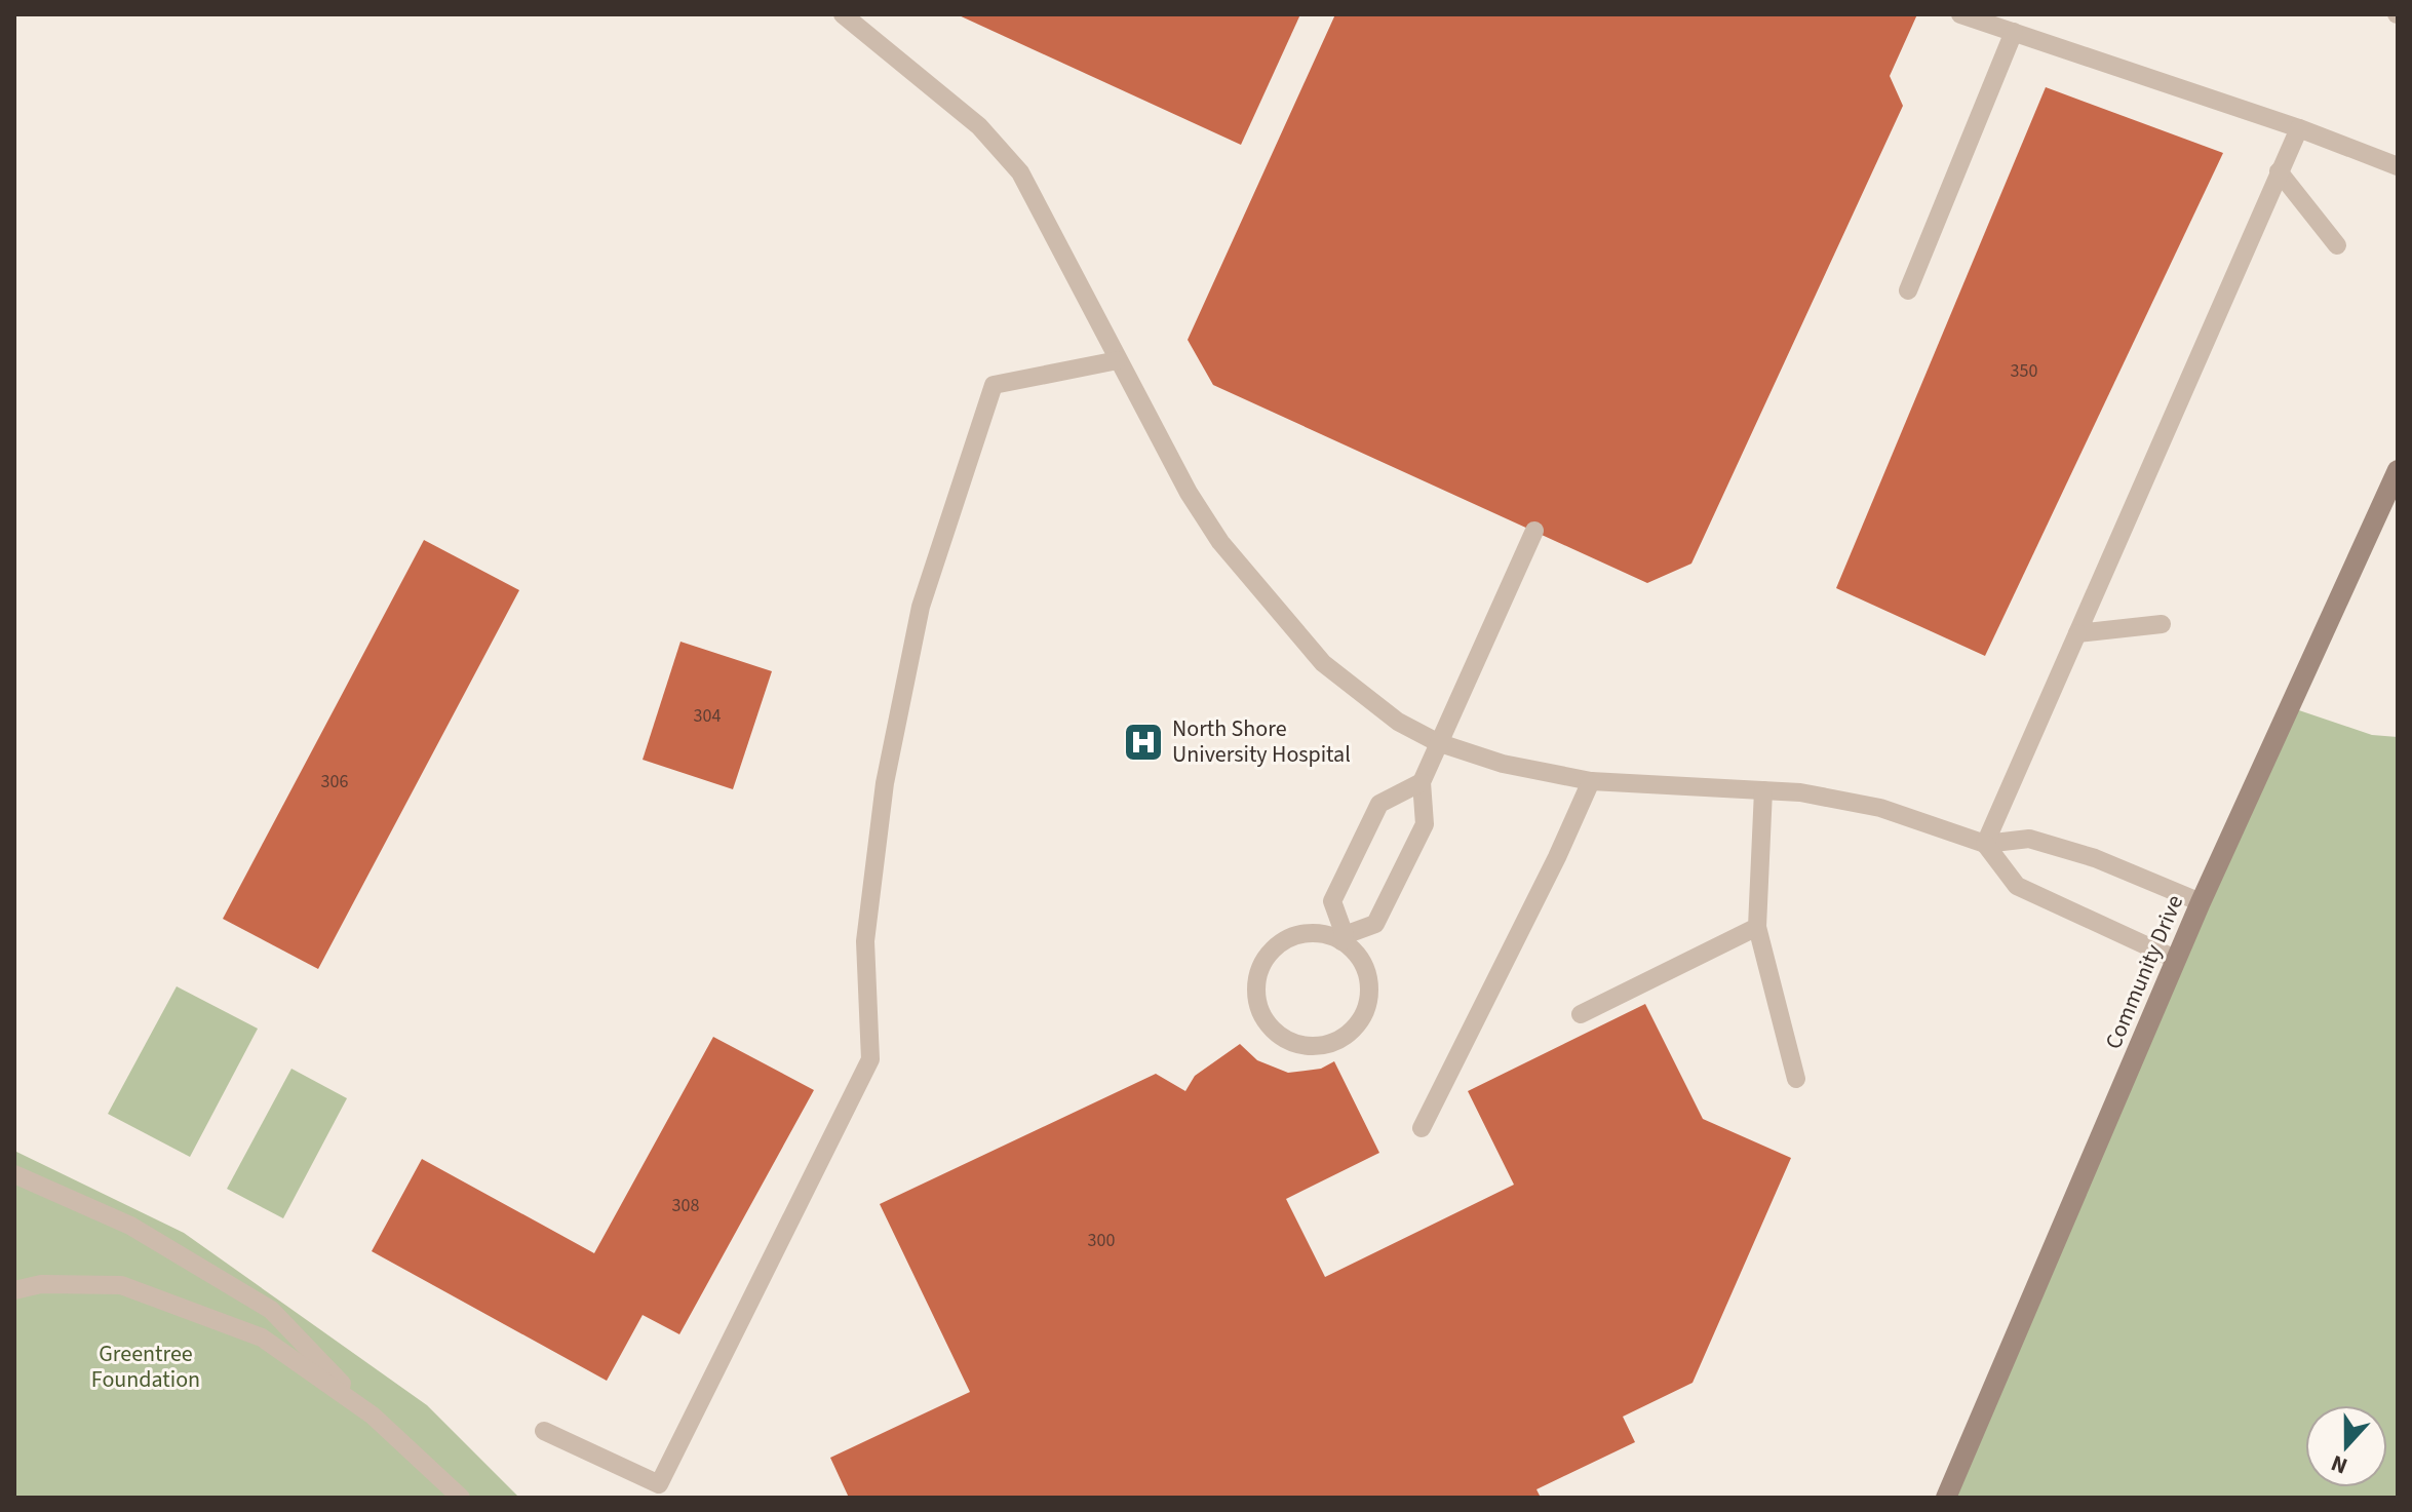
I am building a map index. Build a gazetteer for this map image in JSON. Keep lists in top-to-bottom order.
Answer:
{
  "streets": {
    "main road": ["Community Drive"]
  },
  "parks": ["Greentree Foundation"],
  "places": {
    "hospital": ["North Shore University Hospital"]
  },
  "house_numbers": [
    "350",
    "304",
    "306",
    "308",
    "300"
  ],
  "north": "bottom"
}
